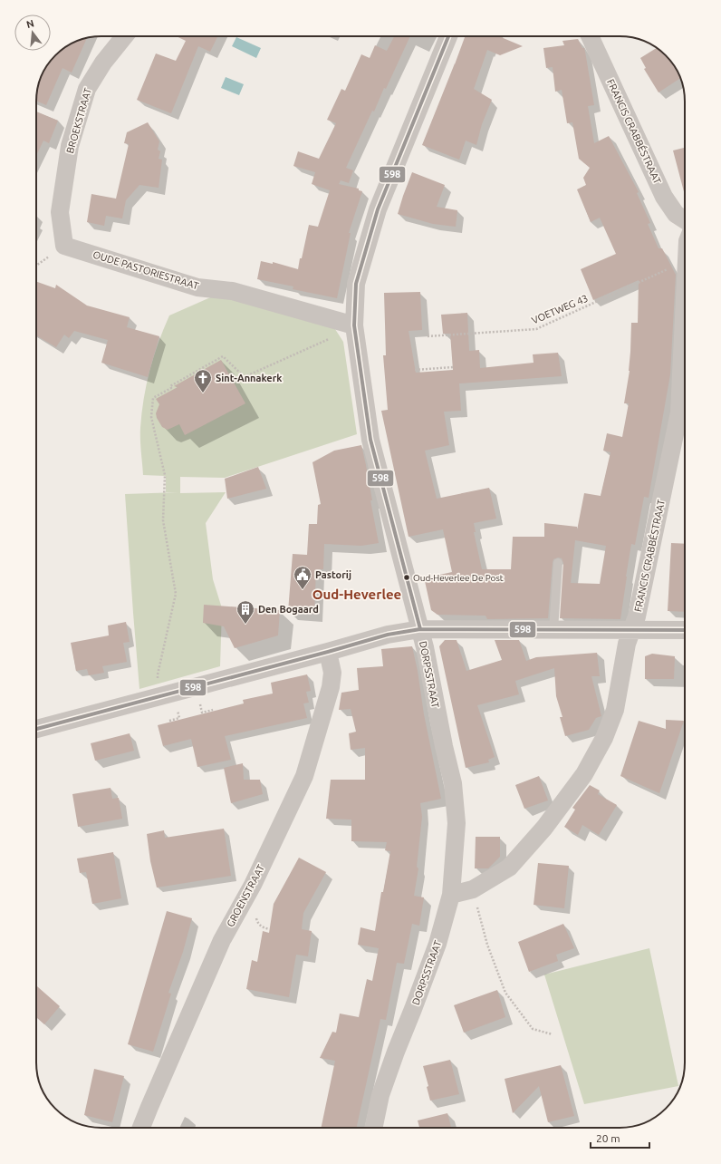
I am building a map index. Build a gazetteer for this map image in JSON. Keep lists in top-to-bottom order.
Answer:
{
  "streets": {
    "street": [
      "BROEKSTRAAT",
      "FRANCIS CRABBÉSTRAAT",
      "OUDE PASTORIESTRAAT",
      "DORPSSTRAAT",
      "GROENSTRAAT"
    ],
    "path": ["VOETWEG 43"]
  },
  "crossings": [
    ["BROEKSTRAAT", "OUDE PASTORIESTRAAT"],
    ["FRANCIS CRABBÉSTRAAT", "DORPSSTRAAT"],
    ["OUDE PASTORIESTRAAT", "DORPSSTRAAT"]
  ],
  "districts": ["Oud-Heverlee"],
  "places": {
    "church": ["Sint-Annakerk"],
    "other": ["Oud-Heverlee De Post"],
    "public building": ["Pastorij"],
    "building": ["Den Bogaard"]
  },
  "lines": ["transit line 598"],
  "scale_bar": "20 m",
  "north": "top"
}
